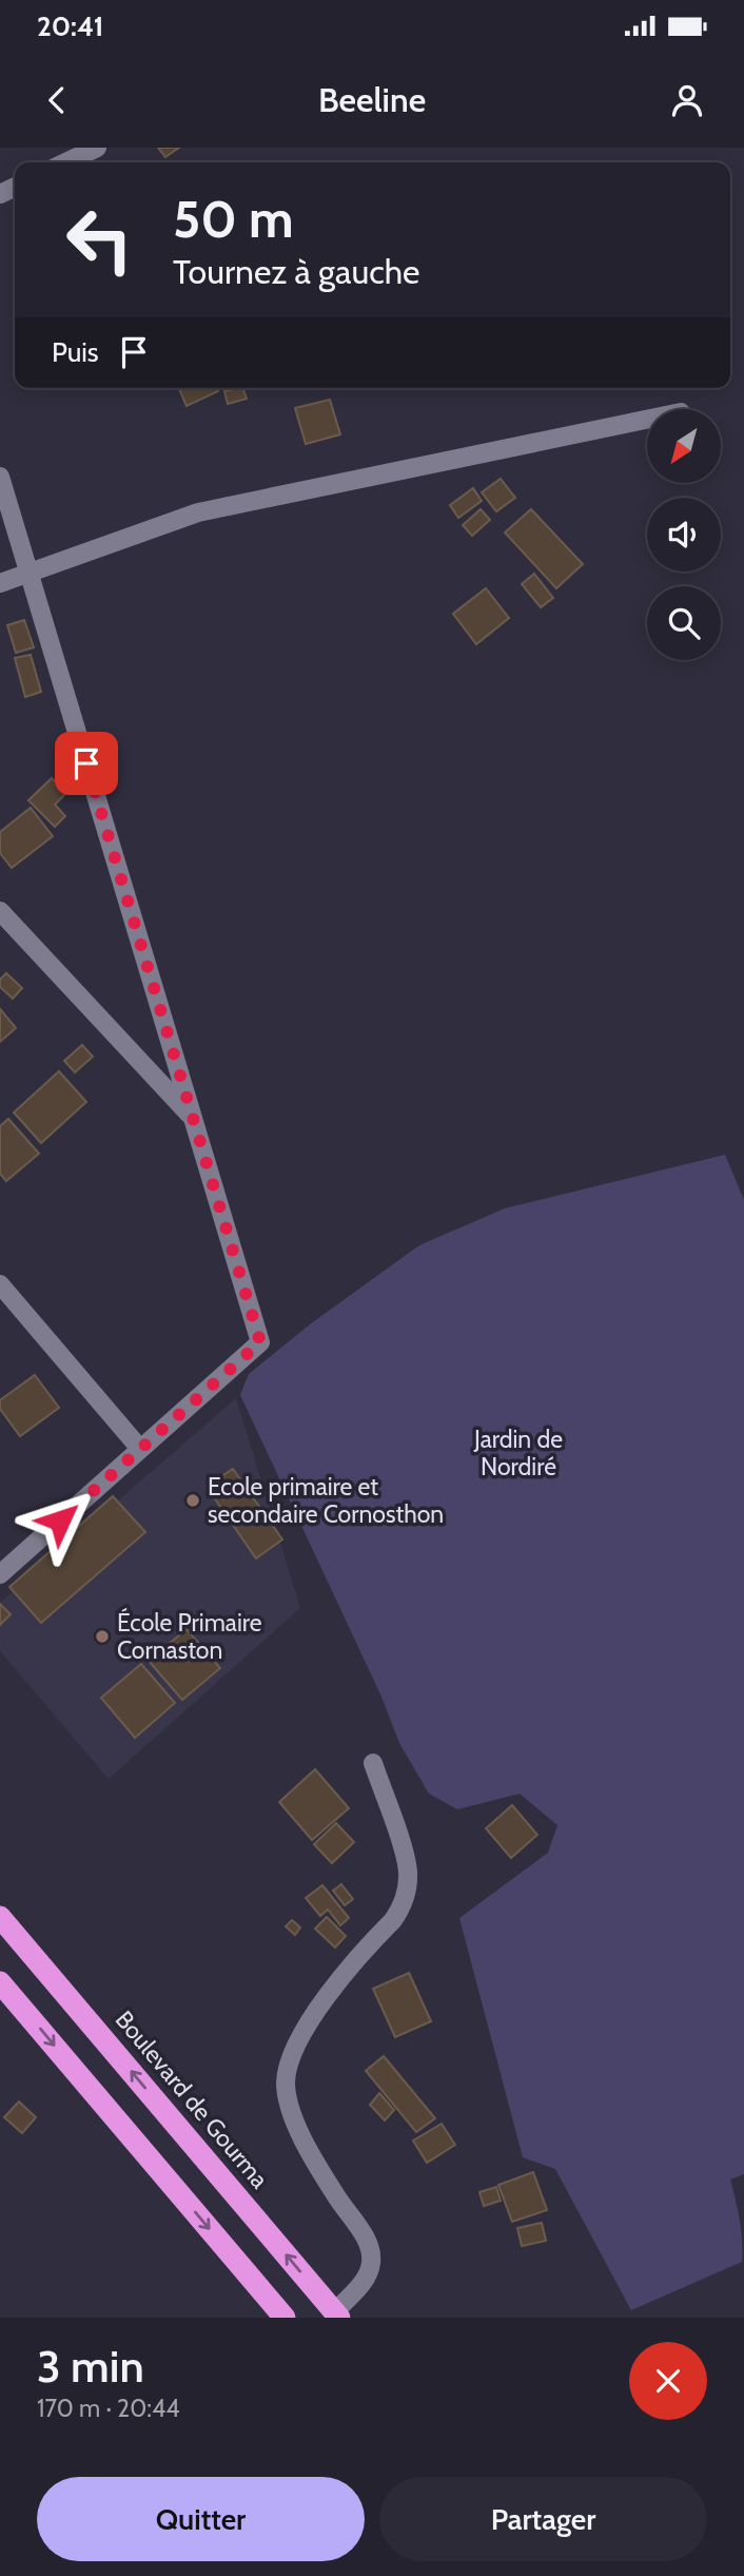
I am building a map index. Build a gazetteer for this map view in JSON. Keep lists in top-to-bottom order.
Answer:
{
  "streets": {
    "highway": ["Boulevard de Gourma"]
  },
  "parks": ["Jardin de Nordiré"],
  "places": ["Ecole primaire et secondaire Cornosthon", "École Primaire Cornaston"],
  "north": "bottom left",
  "page": {
    "status": "20:41",
    "header": "Beeline",
    "turn": ["50 m", "Tournez à gauche"],
    "then": "Puis",
    "heading": ["3 min", "170 m · 20:44"],
    "buttons": ["Quitter", "Partager"]
  }
}
